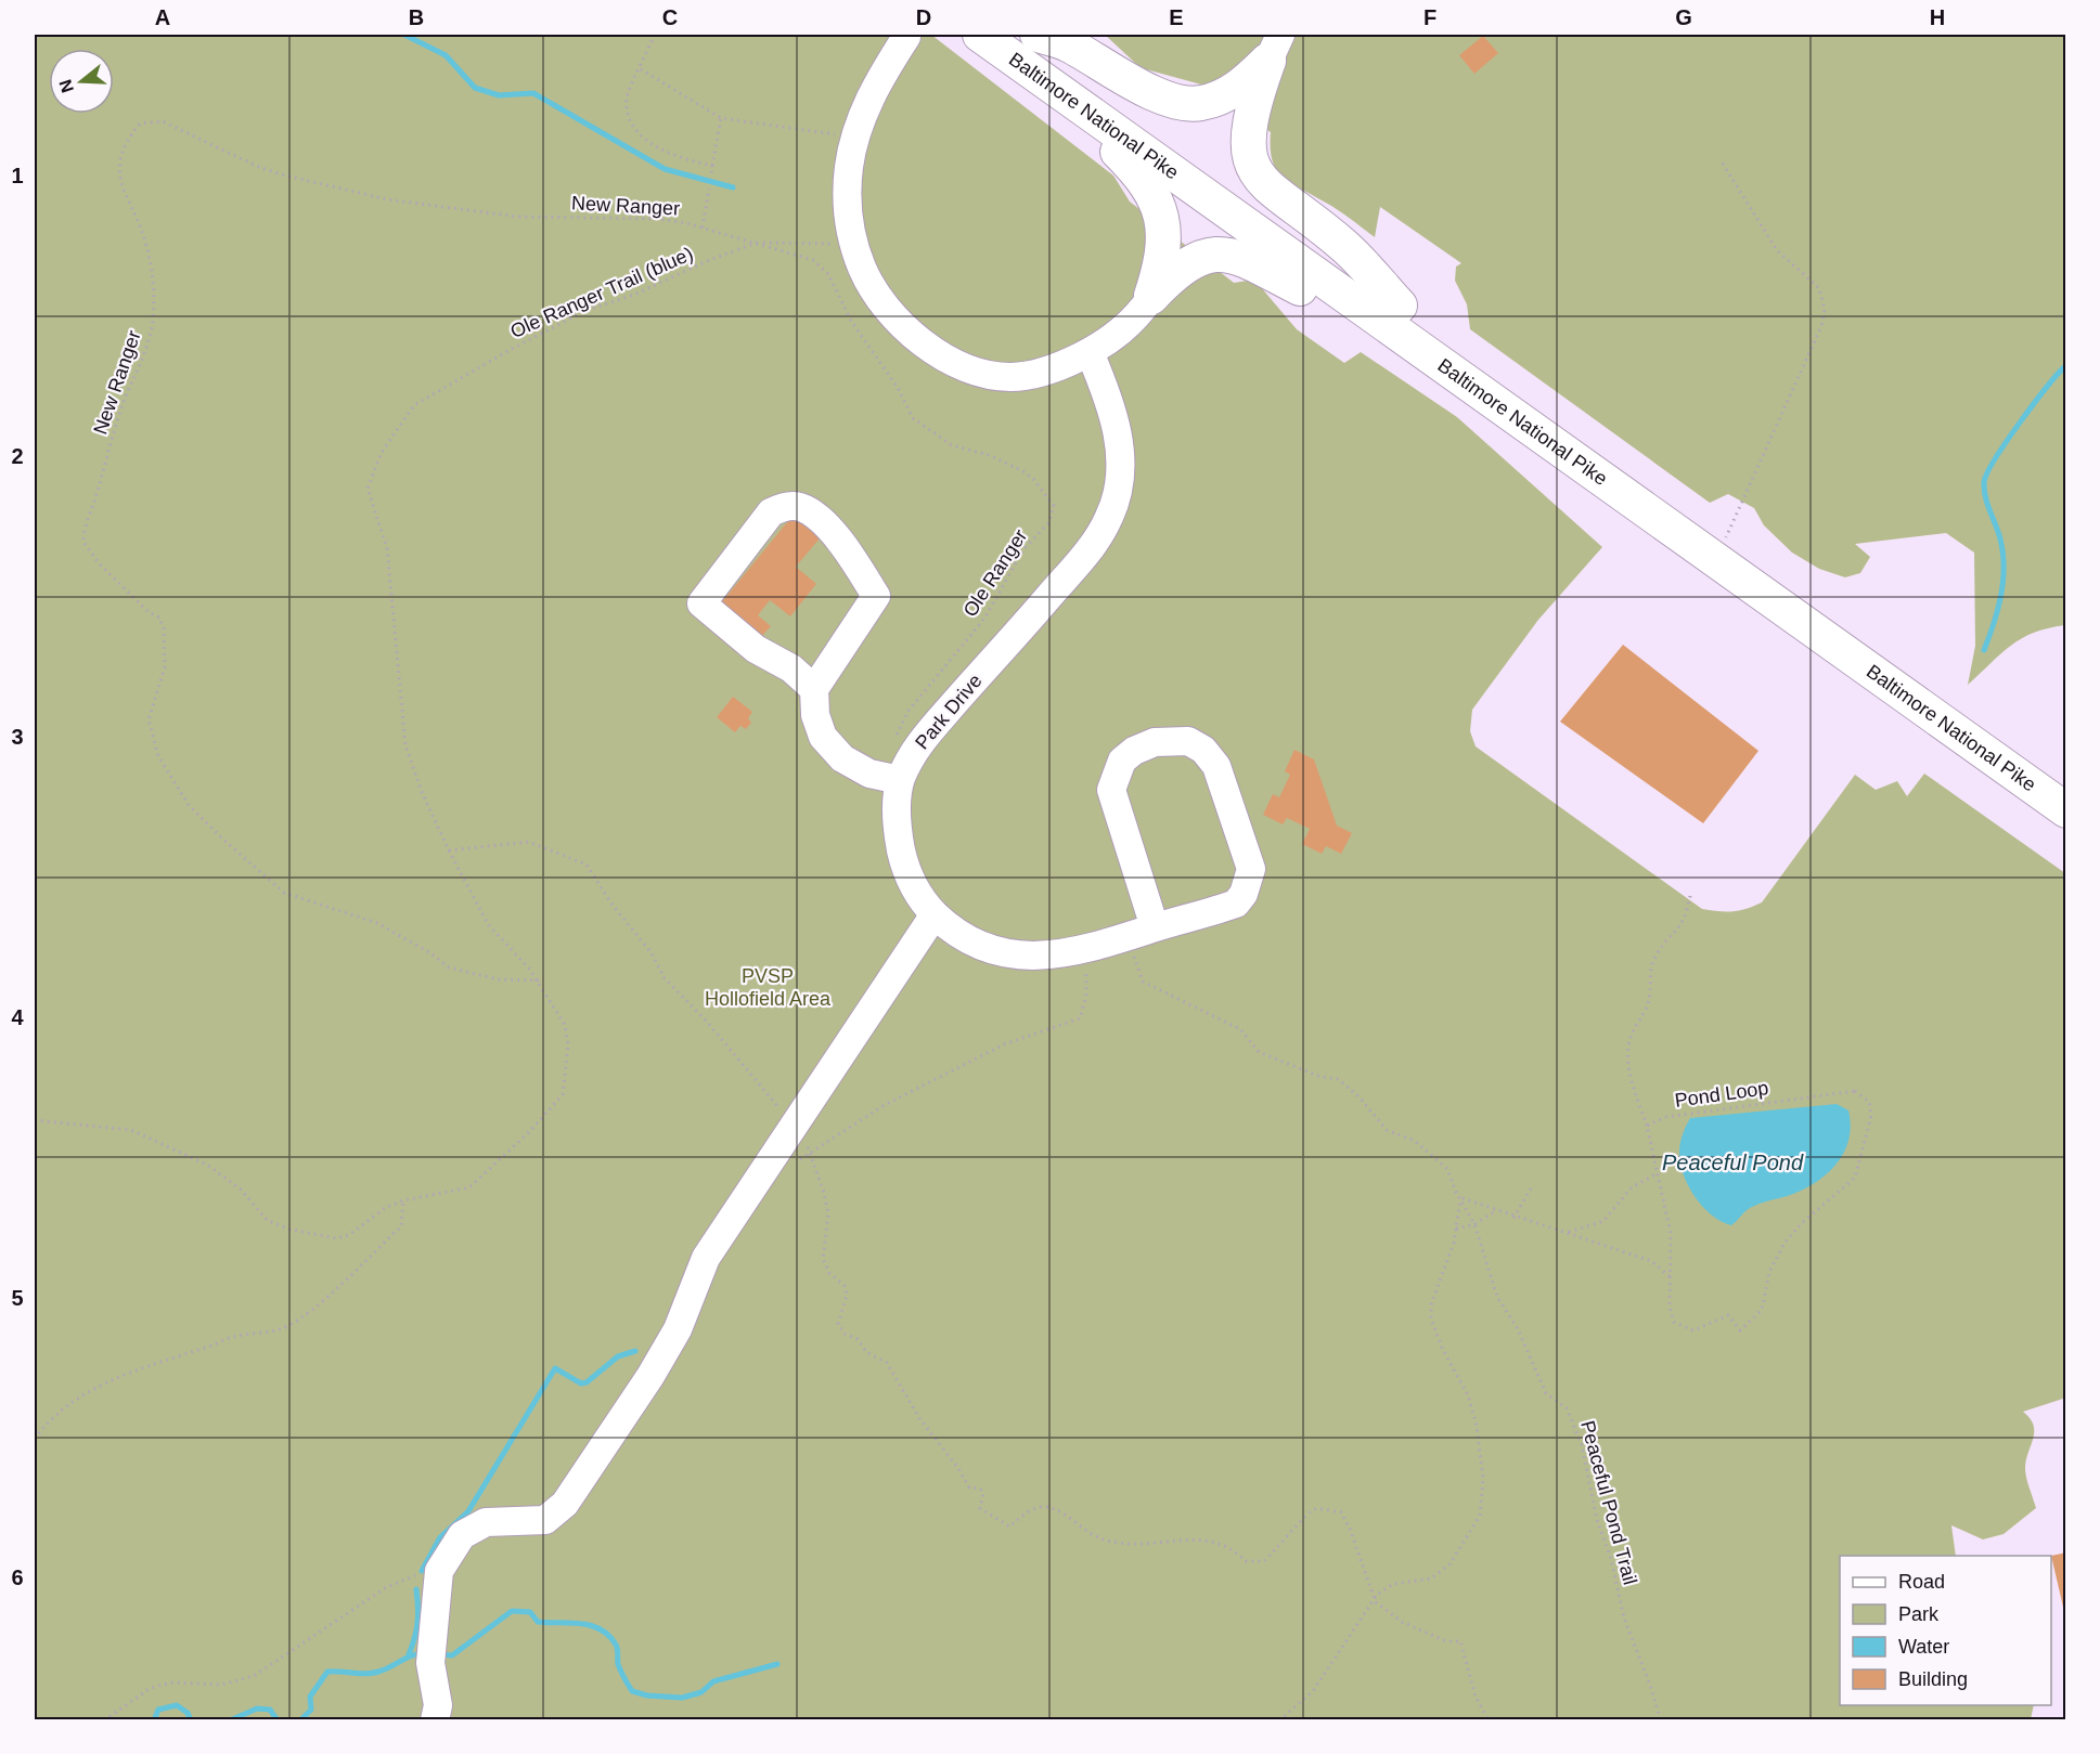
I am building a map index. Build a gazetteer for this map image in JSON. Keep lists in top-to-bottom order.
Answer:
{
  "streets": {
    "main road": ["Baltimore National Pike"],
    "street": ["Park Drive"],
    "path": [
      "New Ranger",
      "Ole Ranger Trail (blue)",
      "Ole Ranger",
      "Pond Loop",
      "Peaceful Pond Trail"
    ]
  },
  "crossings": [
    ["New Ranger", "Ole Ranger Trail (blue)"],
    ["New Ranger", "Ole Ranger"],
    ["Ole Ranger Trail (blue)", "Ole Ranger"],
    ["Ole Ranger", "Park Drive"],
    ["Park Drive", "Peaceful Pond Trail"]
  ],
  "water": ["Peaceful Pond"],
  "parks": ["PVSP Hollofield Area"],
  "legend": [
    "Road",
    "Park",
    "Water",
    "Building"
  ],
  "north": "left",
  "grid": {
    "columns": [
      "A",
      "B",
      "C",
      "D",
      "E",
      "F",
      "G",
      "H"
    ],
    "rows": [
      "1",
      "2",
      "3",
      "4",
      "5",
      "6"
    ]
  }
}
